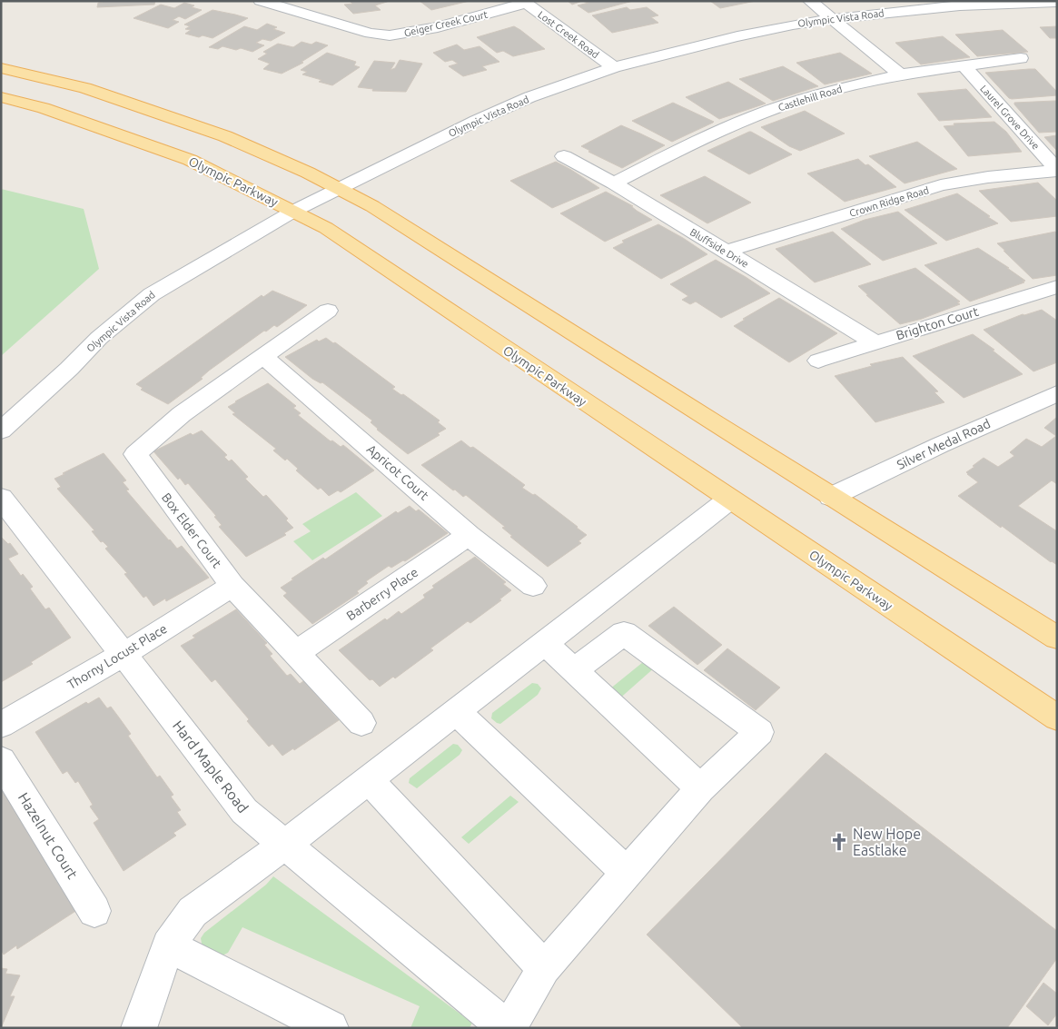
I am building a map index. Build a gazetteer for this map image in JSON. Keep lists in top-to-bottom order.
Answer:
{
  "streets": {
    "main road": ["Olympic Parkway"],
    "street": [
      "Olympic Vista Road",
      "Geiger Creek Court",
      "Lost Creek Road",
      "Castlehill Road",
      "Laurel Grove Drive",
      "Crown Ridge Road",
      "Bluffside Drive",
      "Brighton Court",
      "Silver Medal Road",
      "Apricot Court",
      "Box Elder Court",
      "Barberry Place",
      "Thorny Locust Place",
      "Hard Maple Road",
      "Hazelnut Court"
    ]
  },
  "crossings": [
    ["Olympic Vista Road", "Lost Creek Road"],
    ["Olympic Vista Road", "Olympic Parkway"],
    ["Geiger Creek Court", "Lost Creek Road"],
    ["Castlehill Road", "Laurel Grove Drive"],
    ["Castlehill Road", "Bluffside Drive"],
    ["Laurel Grove Drive", "Crown Ridge Road"],
    ["Crown Ridge Road", "Bluffside Drive"],
    ["Bluffside Drive", "Brighton Court"],
    ["Apricot Court", "Box Elder Court"],
    ["Apricot Court", "Barberry Place"],
    ["Box Elder Court", "Barberry Place"],
    ["Box Elder Court", "Thorny Locust Place"],
    ["Thorny Locust Place", "Hard Maple Road"]
  ],
  "places": {
    "church": ["New Hope Eastlake"]
  }
}
